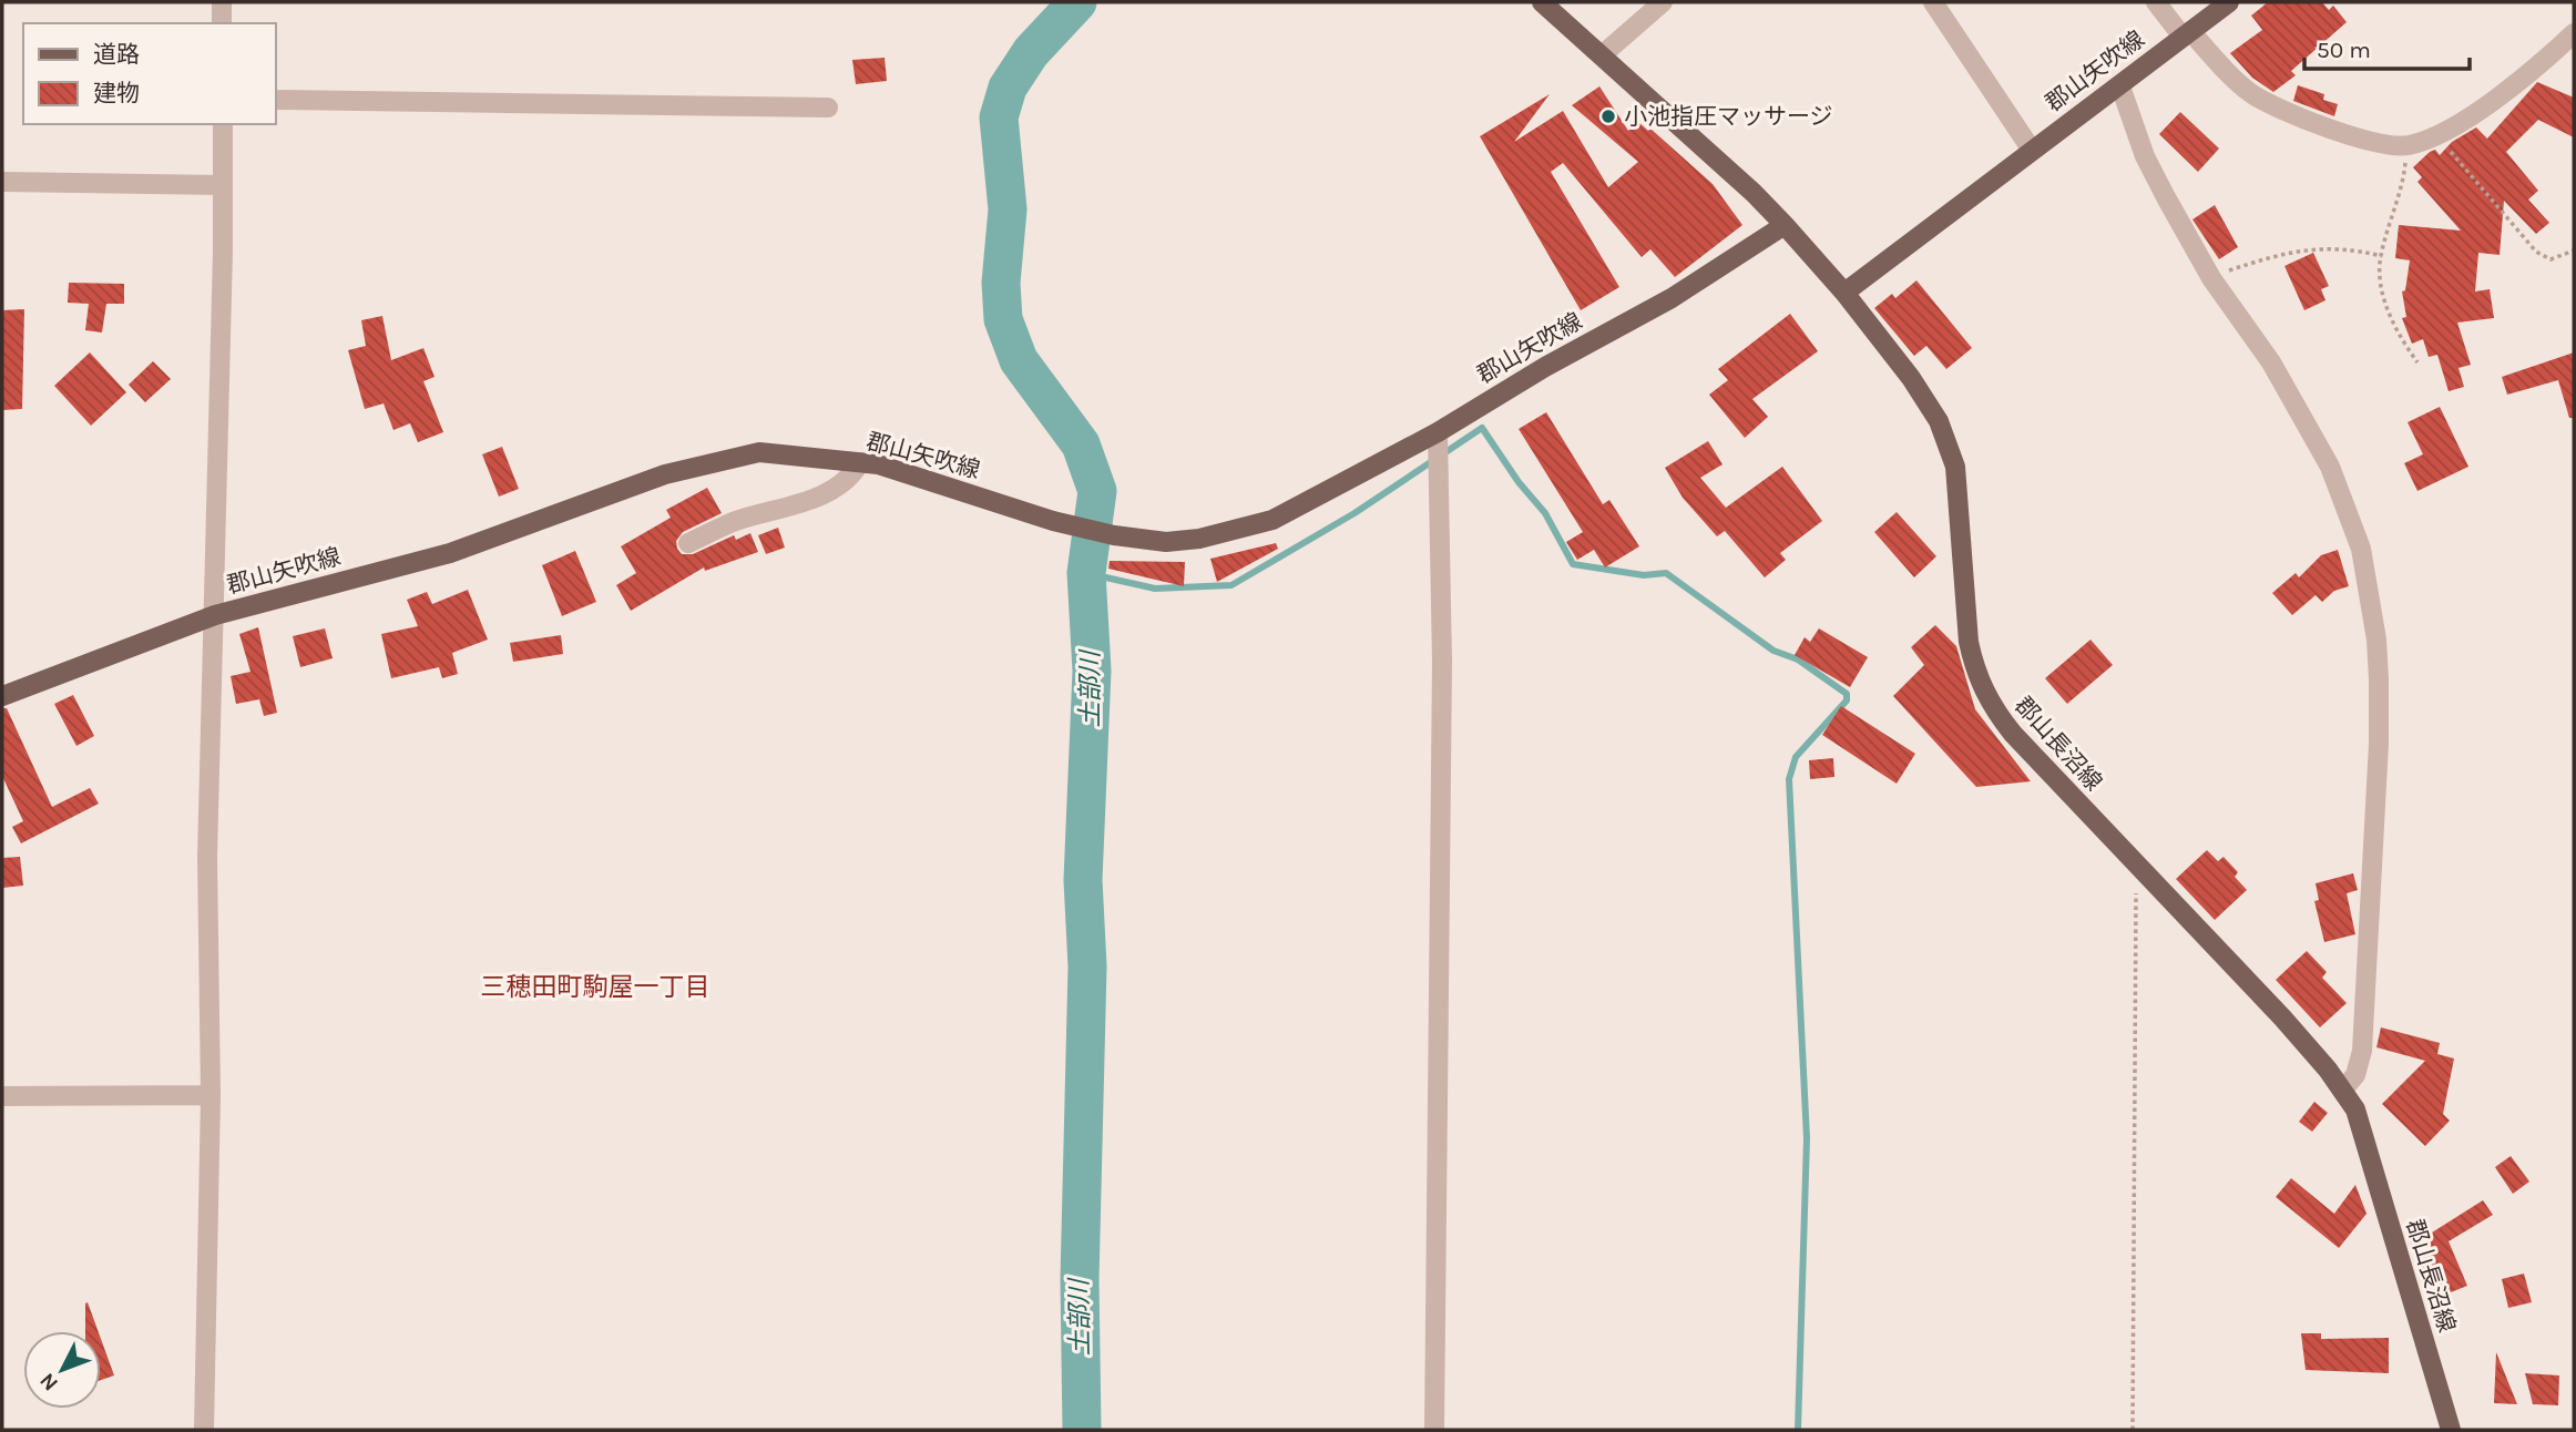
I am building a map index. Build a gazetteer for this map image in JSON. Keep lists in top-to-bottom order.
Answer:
{
  "streets": {
    "main road": ["郡山矢吹線", "郡山長沼線"]
  },
  "crossings": [
    ["郡山矢吹線", "郡山長沼線"]
  ],
  "districts": ["三穂田町駒屋一丁目"],
  "water": ["土部川"],
  "places": ["小池指圧マッサージ"],
  "legend": ["道路", "建物"],
  "scale_bar": "50 m",
  "north": "bottom left"
}
